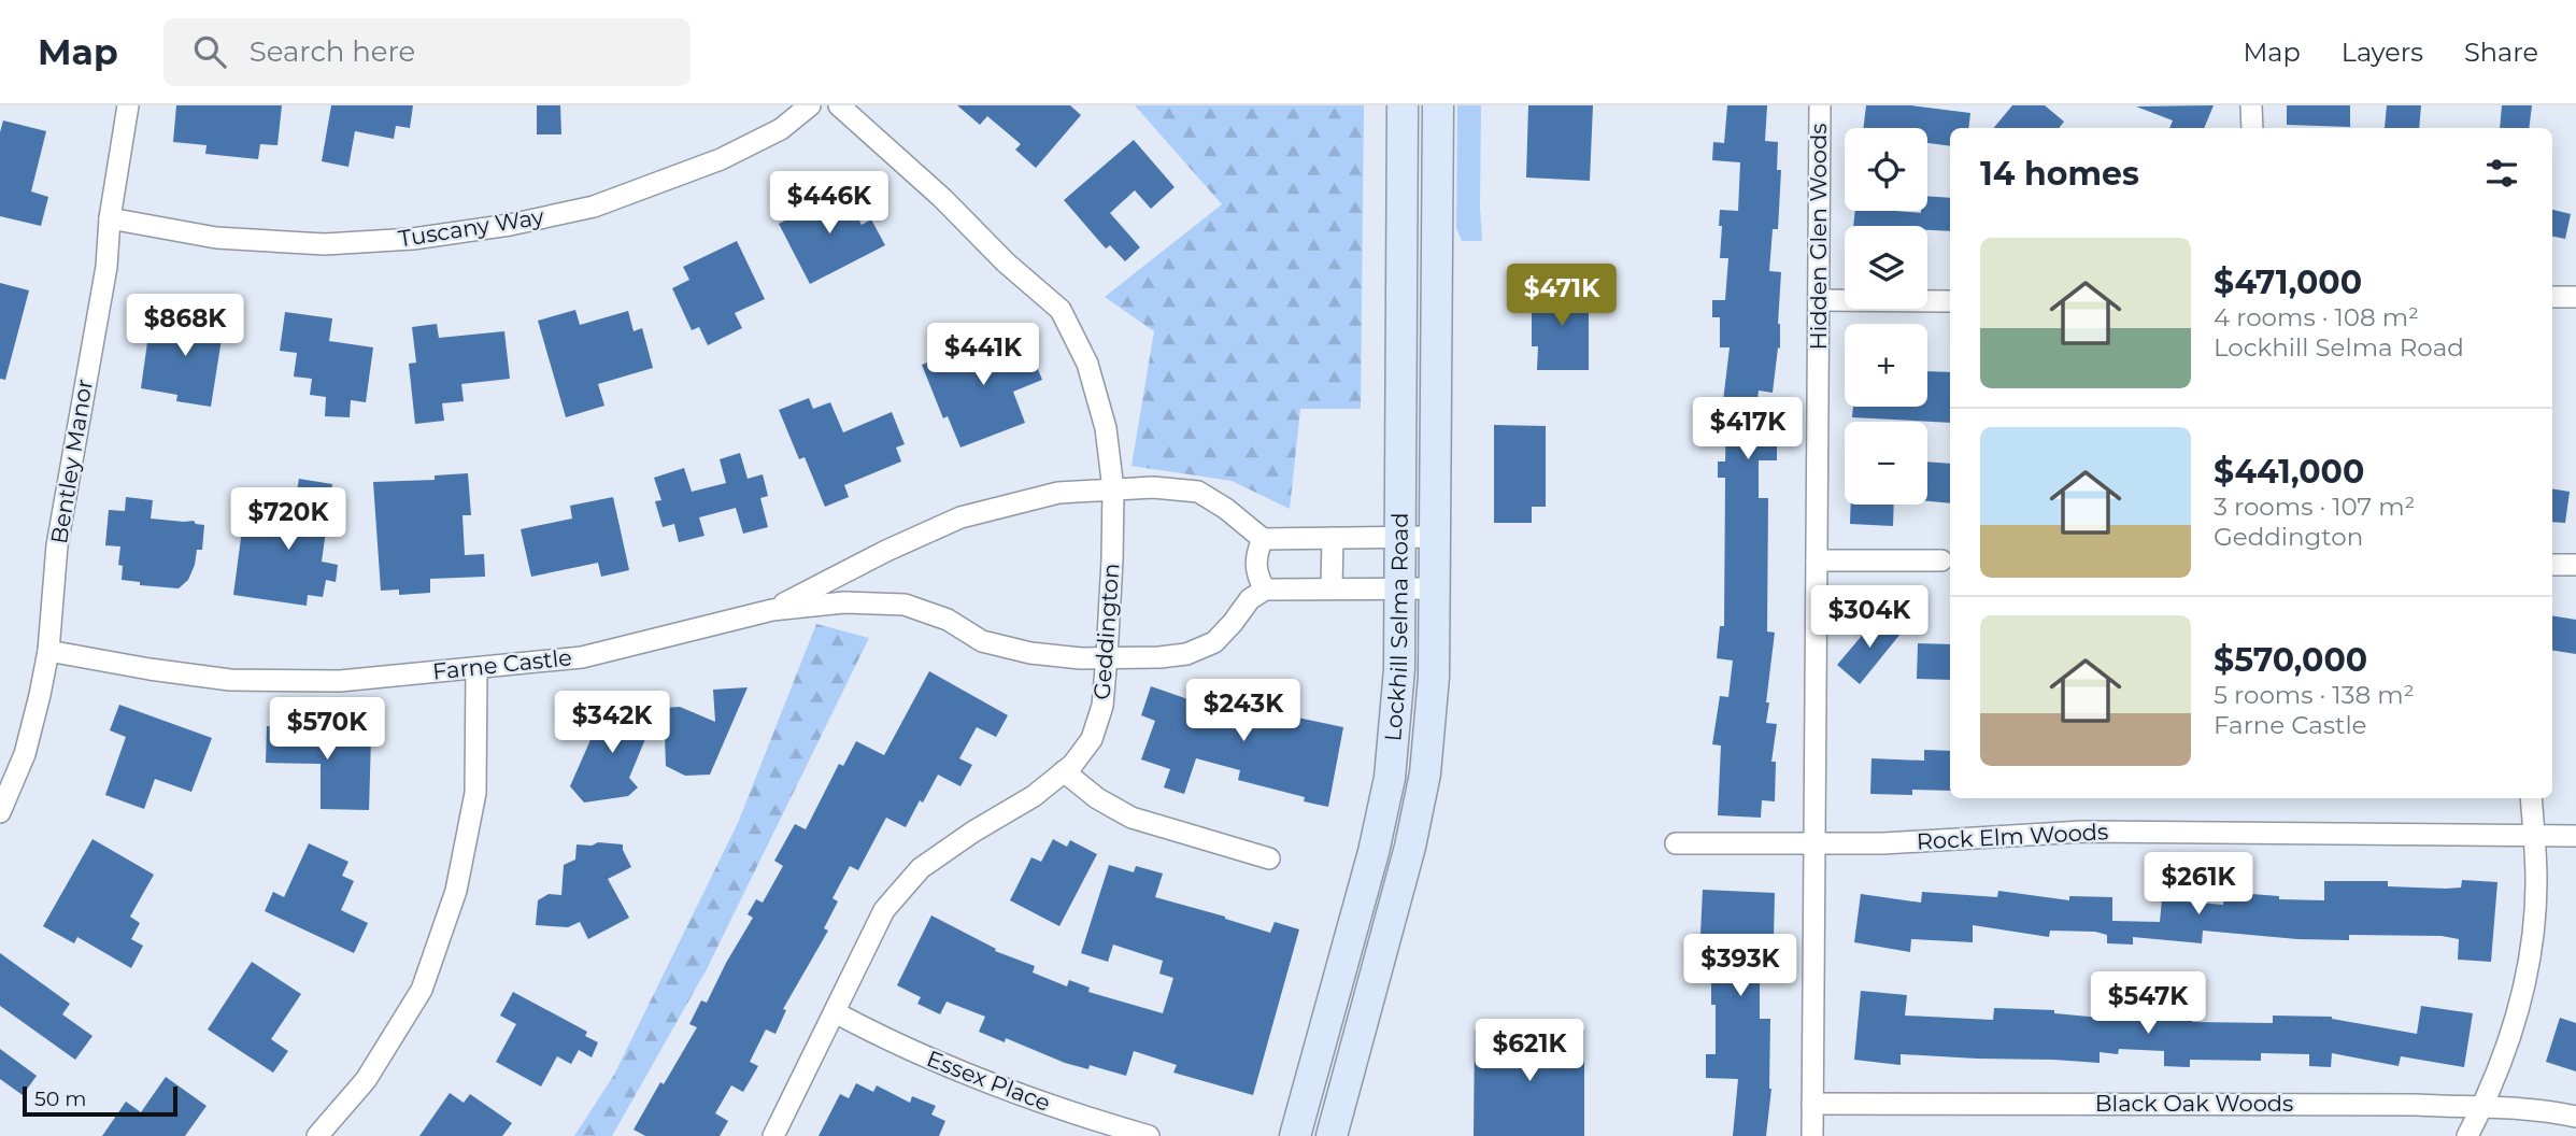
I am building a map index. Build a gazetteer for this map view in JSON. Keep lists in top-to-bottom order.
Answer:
{
  "streets": {
    "main road": ["Lockhill Selma Road"],
    "street": [
      "Tuscany Way",
      "Hidden Glen Woods",
      "Bentley Manor",
      "Geddington",
      "Farne Castle",
      "Rock Elm Woods",
      "Essex Place",
      "Black Oak Woods"
    ]
  },
  "crossings": [
    ["Tuscany Way", "Bentley Manor"],
    ["Hidden Glen Woods", "Rock Elm Woods"],
    ["Hidden Glen Woods", "Black Oak Woods"],
    ["Bentley Manor", "Farne Castle"],
    ["Geddington", "Farne Castle"],
    ["Geddington", "Essex Place"]
  ],
  "scale_bar": "50 m",
  "page": {
    "header": "Map",
    "search": "Search here",
    "nav": ["Map", "Layers", "Share"],
    "map_buttons": ["+", "−"],
    "heading": "14 homes",
    "price": [
      "$446K",
      "$471K",
      "$868K",
      "$441K",
      "$417K",
      "$720K",
      "$304K",
      "$243K",
      "$342K",
      "$570K",
      "$261K",
      "$393K",
      "$547K",
      "$621K"
    ],
    "list": [
      {
        "name": "$471,000",
        "note": "4 rooms · 108 m² · Lockhill Selma Road"
      },
      {
        "name": "$441,000",
        "note": "3 rooms · 107 m² · Geddington"
      },
      {
        "name": "$570,000",
        "note": "5 rooms · 138 m² · Farne Castle"
      }
    ],
    "scale": "50 m"
  }
}
